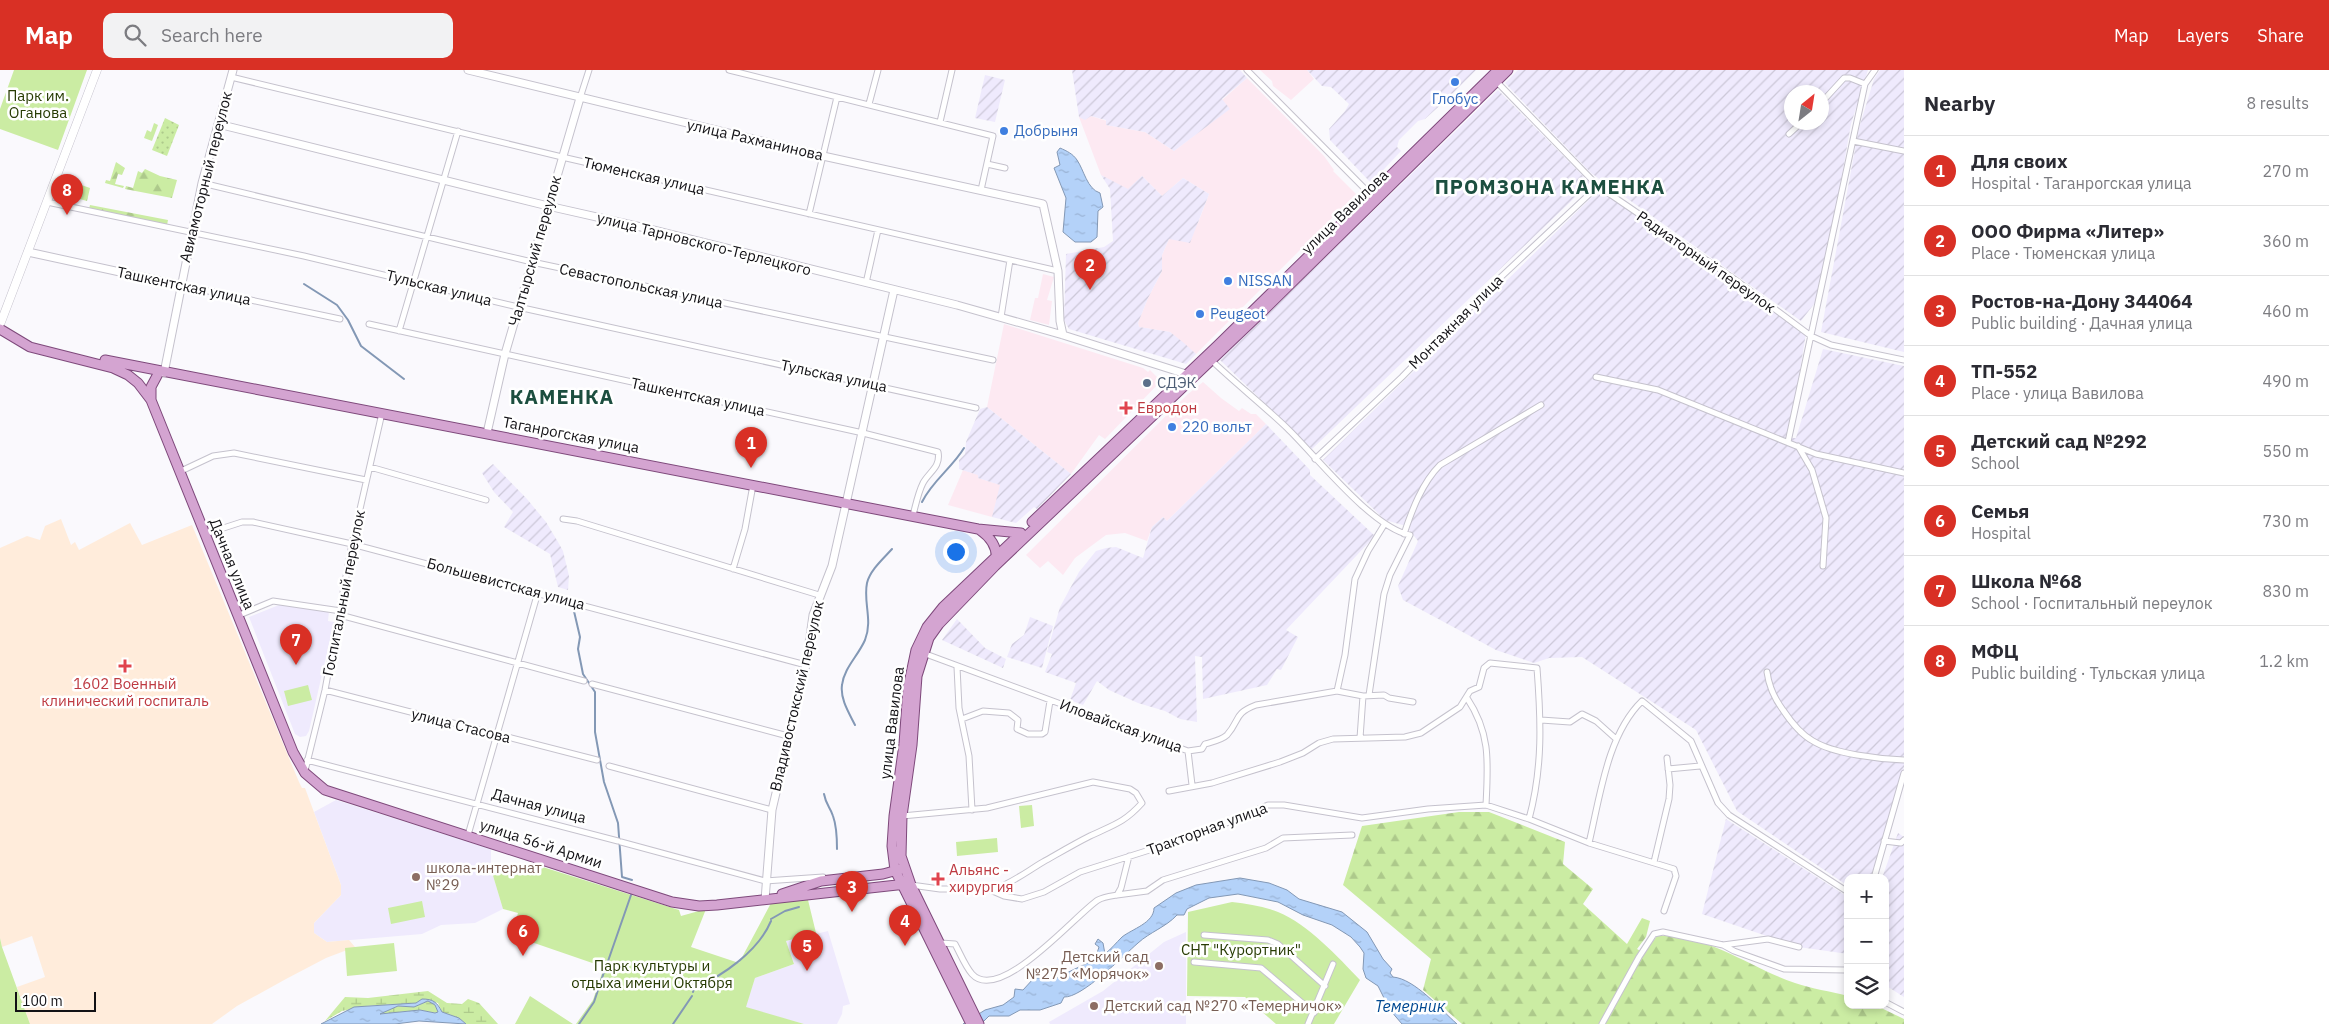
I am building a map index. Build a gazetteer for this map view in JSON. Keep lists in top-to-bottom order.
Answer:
{
  "streets": {
    "main road": [
      "улица Вавилова",
      "Таганрогская улица",
      "Дачная улица",
      "улица 56-й Армии"
    ],
    "street": [
      "улица Рахманинова",
      "Тюменская улица",
      "Авиамоторный переулок",
      "улица Тарновского-Терлецкого",
      "Чалтырский переулок",
      "Радиаторный переулок",
      "Ташкентская улица",
      "Севастопольская улица",
      "Тульская улица",
      "Монтажная улица",
      "Большевистская улица",
      "Госпитальный переулок",
      "Владивостокский переулок",
      "улица Стасова",
      "Иловайская улица",
      "Тракторная улица"
    ]
  },
  "crossings": [
    ["улица Рахманинова", "Тюменская улица"],
    ["улица Рахманинова", "Чалтырский переулок"],
    ["Тюменская улица", "Авиамоторный переулок"],
    ["Тюменская улица", "Чалтырский переулок"],
    ["Авиамоторный переулок", "улица Тарновского-Терлецкого"],
    ["Авиамоторный переулок", "Ташкентская улица"],
    ["Авиамоторный переулок", "Севастопольская улица"],
    ["Авиамоторный переулок", "Тульская улица"],
    ["Авиамоторный переулок", "Таганрогская улица"],
    ["улица Вавилова", "улица Тарновского-Терлецкого"],
    ["улица Вавилова", "Радиаторный переулок"],
    ["улица Вавилова", "Таганрогская улица"],
    ["улица Вавилова", "Дачная улица"],
    ["улица Вавилова", "Иловайская улица"],
    ["улица Вавилова", "Тракторная улица"],
    ["улица Тарновского-Терлецкого", "Чалтырский переулок"],
    ["улица Тарновского-Терлецкого", "Владивостокский переулок"],
    ["Чалтырский переулок", "Ташкентская улица"],
    ["Чалтырский переулок", "Севастопольская улица"],
    ["Чалтырский переулок", "Тульская улица"],
    ["Чалтырский переулок", "Таганрогская улица"],
    ["Радиаторный переулок", "Монтажная улица"],
    ["Ташкентская улица", "Таганрогская улица"],
    ["Ташкентская улица", "Владивостокский переулок"],
    ["Севастопольская улица", "Владивостокский переулок"],
    ["Тульская улица", "Владивостокский переулок"],
    ["Таганрогская улица", "Дачная улица"],
    ["Таганрогская улица", "Госпитальный переулок"],
    ["Таганрогская улица", "Владивостокский переулок"],
    ["Дачная улица", "Большевистская улица"],
    ["Дачная улица", "Госпитальный переулок"],
    ["Дачная улица", "Владивостокский переулок"],
    ["Дачная улица", "улица 56-й Армии"],
    ["Большевистская улица", "Госпитальный переулок"],
    ["Большевистская улица", "Владивостокский переулок"],
    ["Госпитальный переулок", "улица Стасова"],
    ["Владивостокский переулок", "улица 56-й Армии"]
  ],
  "districts": ["ПРОМЗОНА КАМЕНКА", "КАМЕНКА"],
  "water": ["Темерник"],
  "parks": ["Парк им. Оганова", "СНТ \"Курортник\"", "Парк культуры и отдыха имени Октября"],
  "places": {
    "other": [
      "Глобус",
      "Добрыня",
      "NISSAN",
      "Peugeot",
      "СДЭК",
      "220 вольт",
      "школа-интернат №29",
      "Детский сад №275 «Морячок»",
      "Детский сад №270 «Темерничок»"
    ],
    "health": ["Евродон", "1602 Военный клинический госпиталь", "Альянс - хирургия"]
  },
  "scale_bar": "100 m",
  "north": "top right",
  "page": {
    "header": "Map",
    "search": "Search here",
    "nav": ["Map", "Layers", "Share"],
    "heading": ["Nearby", "8 results"],
    "list": [
      {
        "mark": "1",
        "name": "Для своих",
        "note": "Hospital · Таганрогская улица",
        "value": "270 m"
      },
      {
        "mark": "2",
        "name": "ООО Фирма «Литер»",
        "note": "Place · Тюменская улица",
        "value": "360 m"
      },
      {
        "mark": "3",
        "name": "Ростов-на-Дону 344064",
        "note": "Public building · Дачная улица",
        "value": "460 m"
      },
      {
        "mark": "4",
        "name": "ТП-552",
        "note": "Place · улица Вавилова",
        "value": "490 m"
      },
      {
        "mark": "5",
        "name": "Детский сад №292",
        "note": "School",
        "value": "550 m"
      },
      {
        "mark": "6",
        "name": "Семья",
        "note": "Hospital",
        "value": "730 m"
      },
      {
        "mark": "7",
        "name": "Школа №68",
        "note": "School · Госпитальный переулок",
        "value": "830 m"
      },
      {
        "mark": "8",
        "name": "МФЦ",
        "note": "Public building · Тульская улица",
        "value": "1.2 km"
      }
    ],
    "pins": [
      "8",
      "2",
      "1",
      "7",
      "3",
      "4",
      "6",
      "5"
    ],
    "map_buttons": ["+", "−"],
    "scale": "100 m"
  }
}
